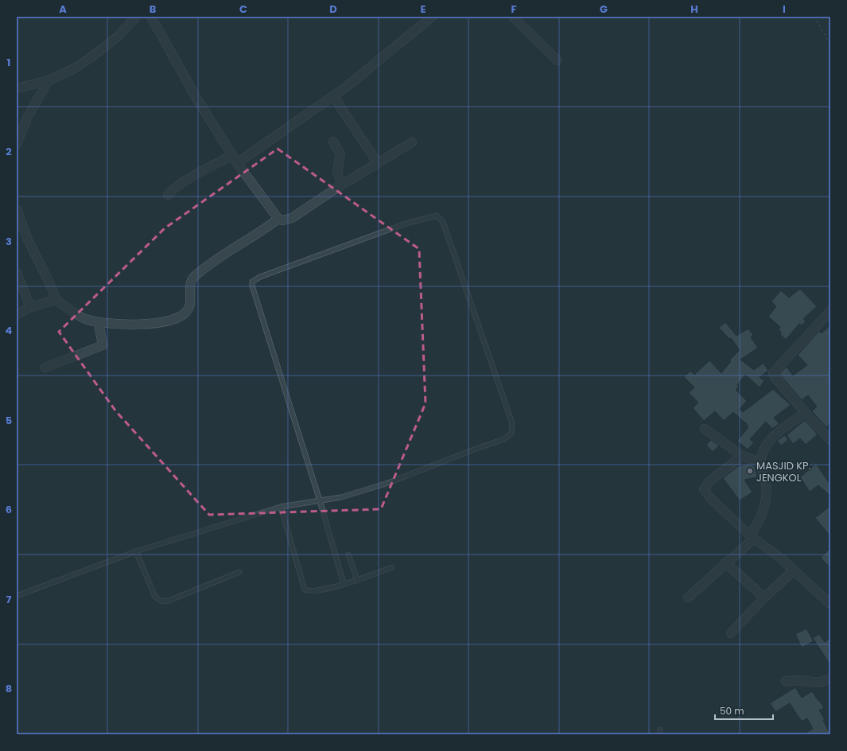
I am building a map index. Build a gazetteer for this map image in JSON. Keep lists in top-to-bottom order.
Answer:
{
  "places": ["MASJID KP. JENGKOL"],
  "scale_bar": "50 m",
  "grid": {
    "columns": [
      "A",
      "B",
      "C",
      "D",
      "E",
      "F",
      "G",
      "H",
      "I"
    ],
    "rows": [
      "1",
      "2",
      "3",
      "4",
      "5",
      "6",
      "7",
      "8"
    ]
  }
}
